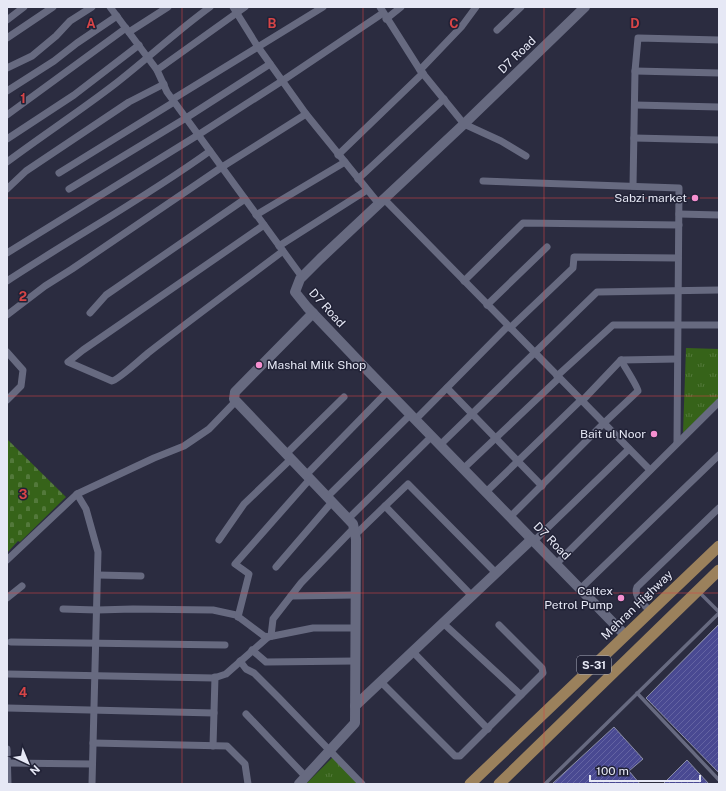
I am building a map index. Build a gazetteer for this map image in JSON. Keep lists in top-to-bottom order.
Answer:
{
  "streets": {
    "main road": ["Mehran Highway", "S-31"],
    "street": ["D7 Road"]
  },
  "crossings": [
    ["D7 Road", "Mehran Highway"]
  ],
  "places": [
    "Sabzi market",
    "Mashal Milk Shop",
    "Bait ul Noor",
    "Caltex Petrol Pump"
  ],
  "scale_bar": "100 m",
  "north": "bottom right",
  "grid": {
    "columns": [
      "A",
      "B",
      "C",
      "D"
    ],
    "rows": [
      "1",
      "2",
      "3",
      "4"
    ]
  }
}
